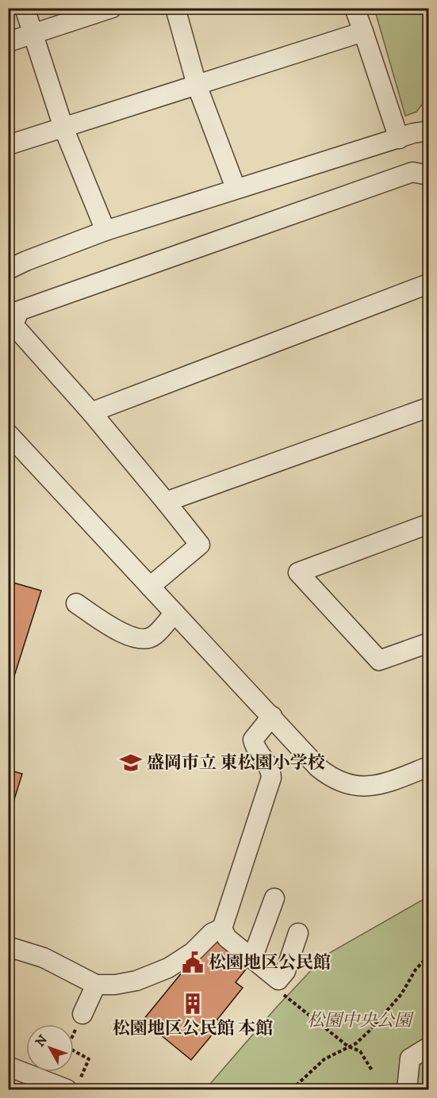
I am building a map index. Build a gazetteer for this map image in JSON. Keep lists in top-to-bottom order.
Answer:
{
  "parks": ["松園中央公園"],
  "places": {
    "school or university": ["盛岡市立 東松園小学校"],
    "public building": ["松園地区公民館"],
    "building": ["松園地区公民館 本館"]
  },
  "north": "top left"
}
